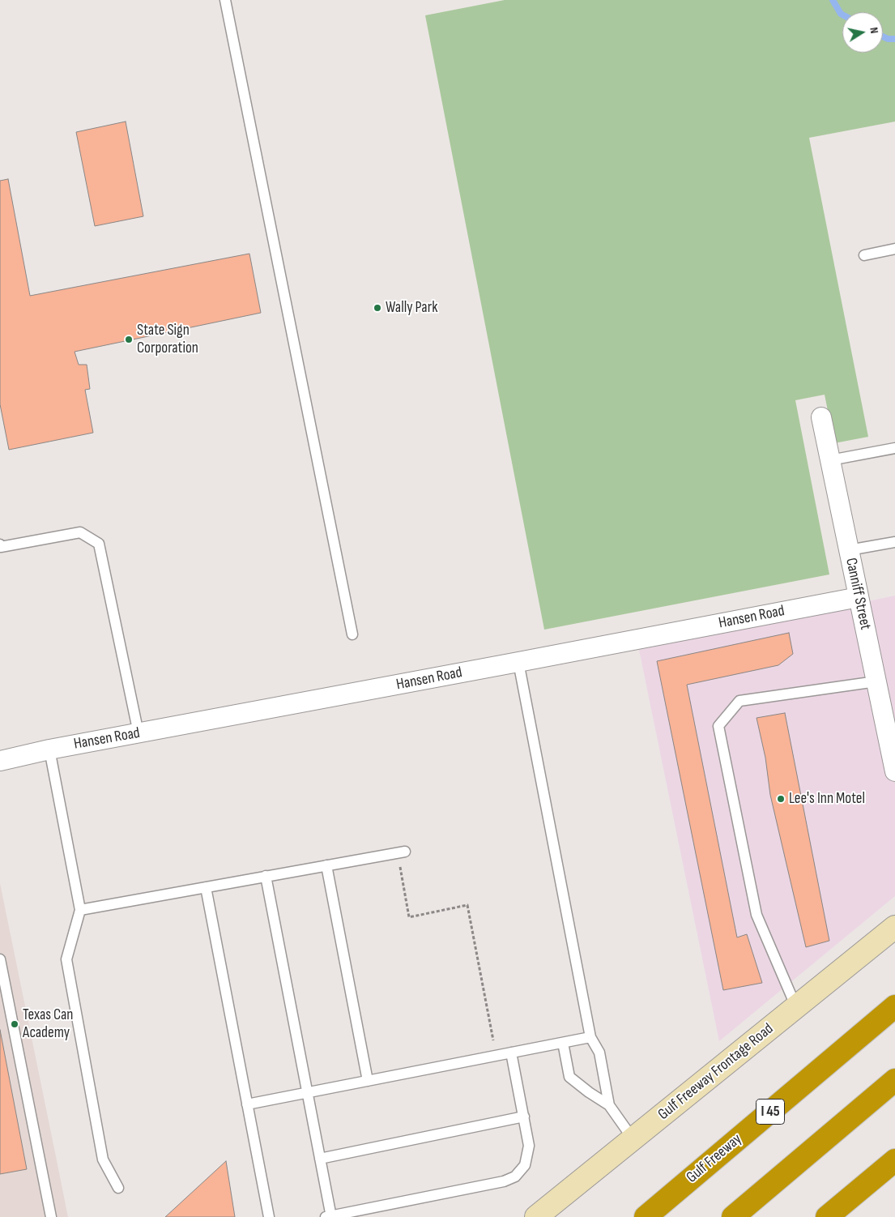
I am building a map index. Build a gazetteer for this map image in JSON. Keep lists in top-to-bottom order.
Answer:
{
  "streets": {
    "highway": ["I 45", "Gulf Freeway"],
    "main road": ["Gulf Freeway Frontage Road"],
    "street": ["Canniff Street", "Hansen Road"]
  },
  "crossings": [
    ["Canniff Street", "Hansen Road"]
  ],
  "places": [
    "Wally Park",
    "State Sign Corporation",
    "Lee's Inn Motel",
    "Texas Can Academy"
  ],
  "north": "right"
}
